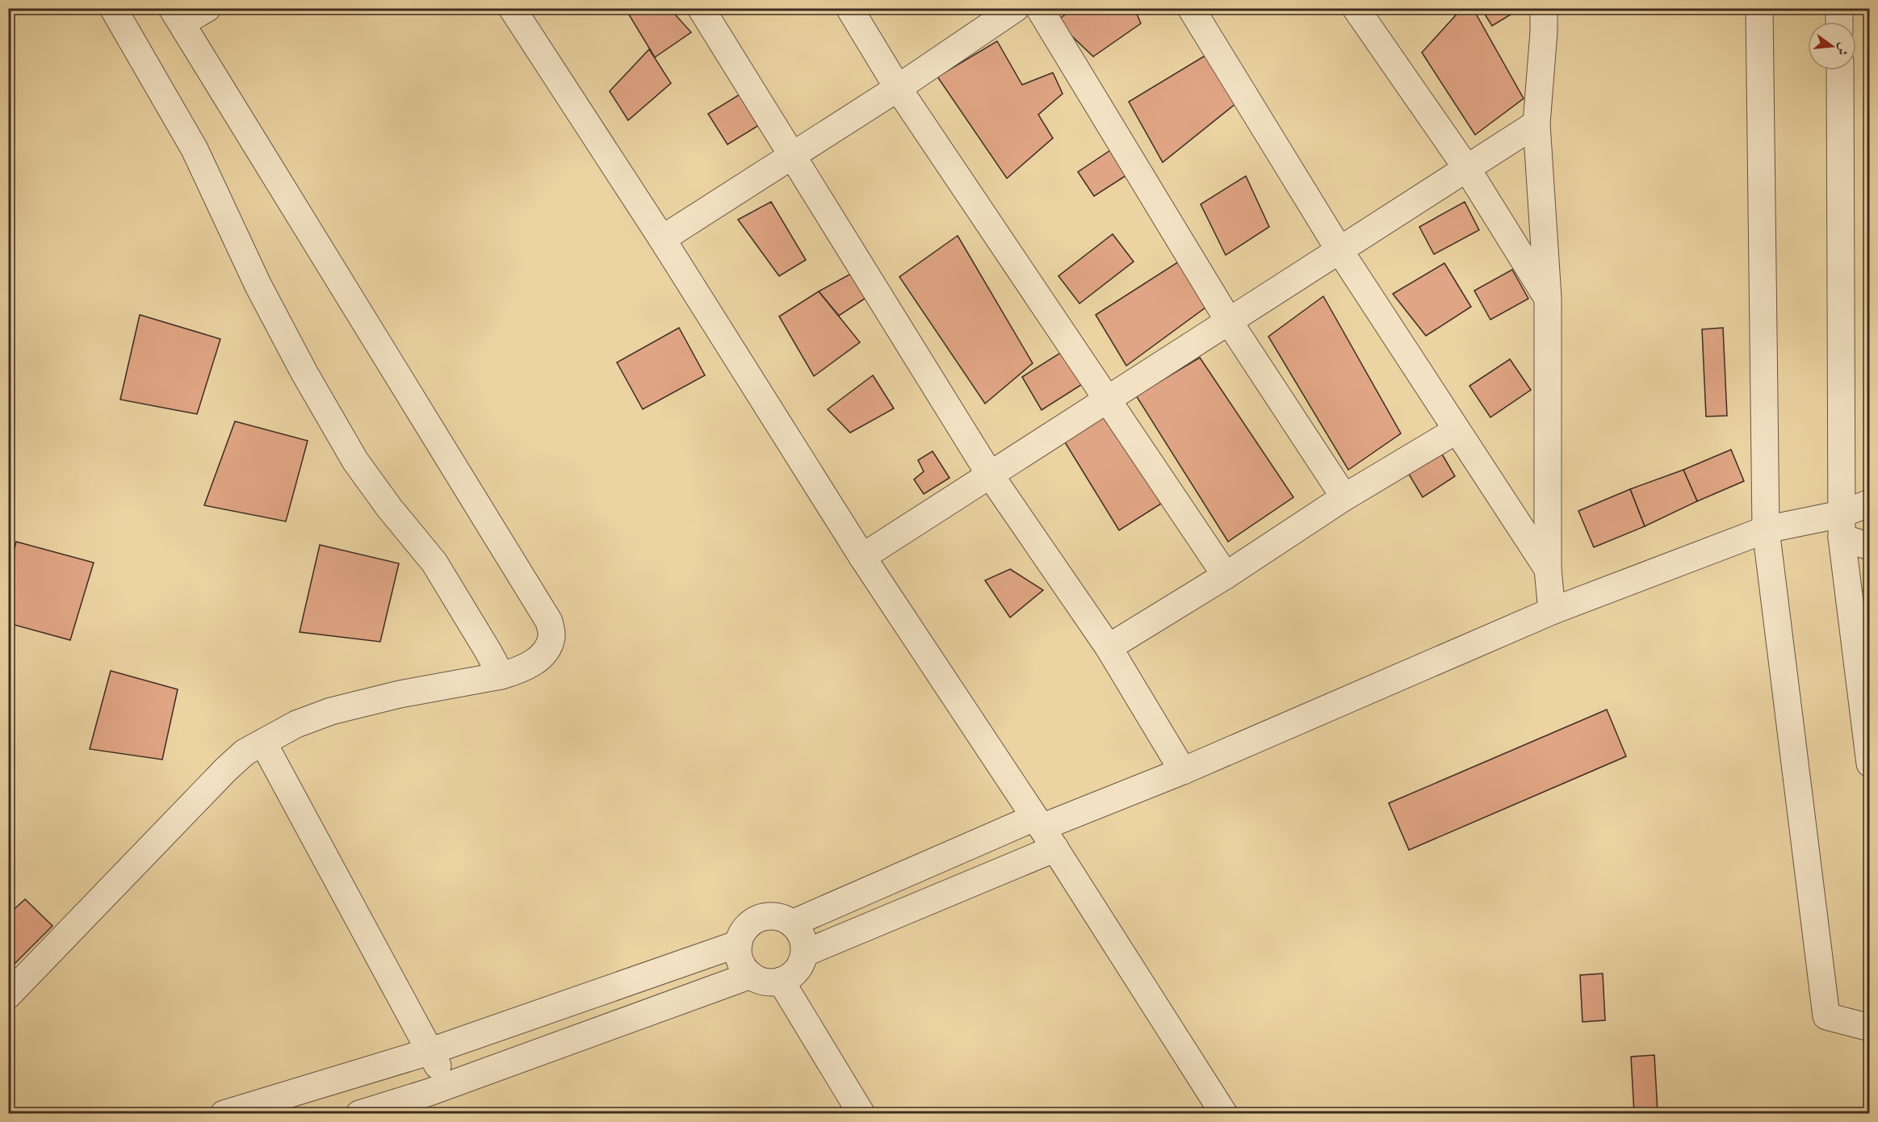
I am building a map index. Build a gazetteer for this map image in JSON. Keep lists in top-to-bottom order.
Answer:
{
  "north": "right"
}
